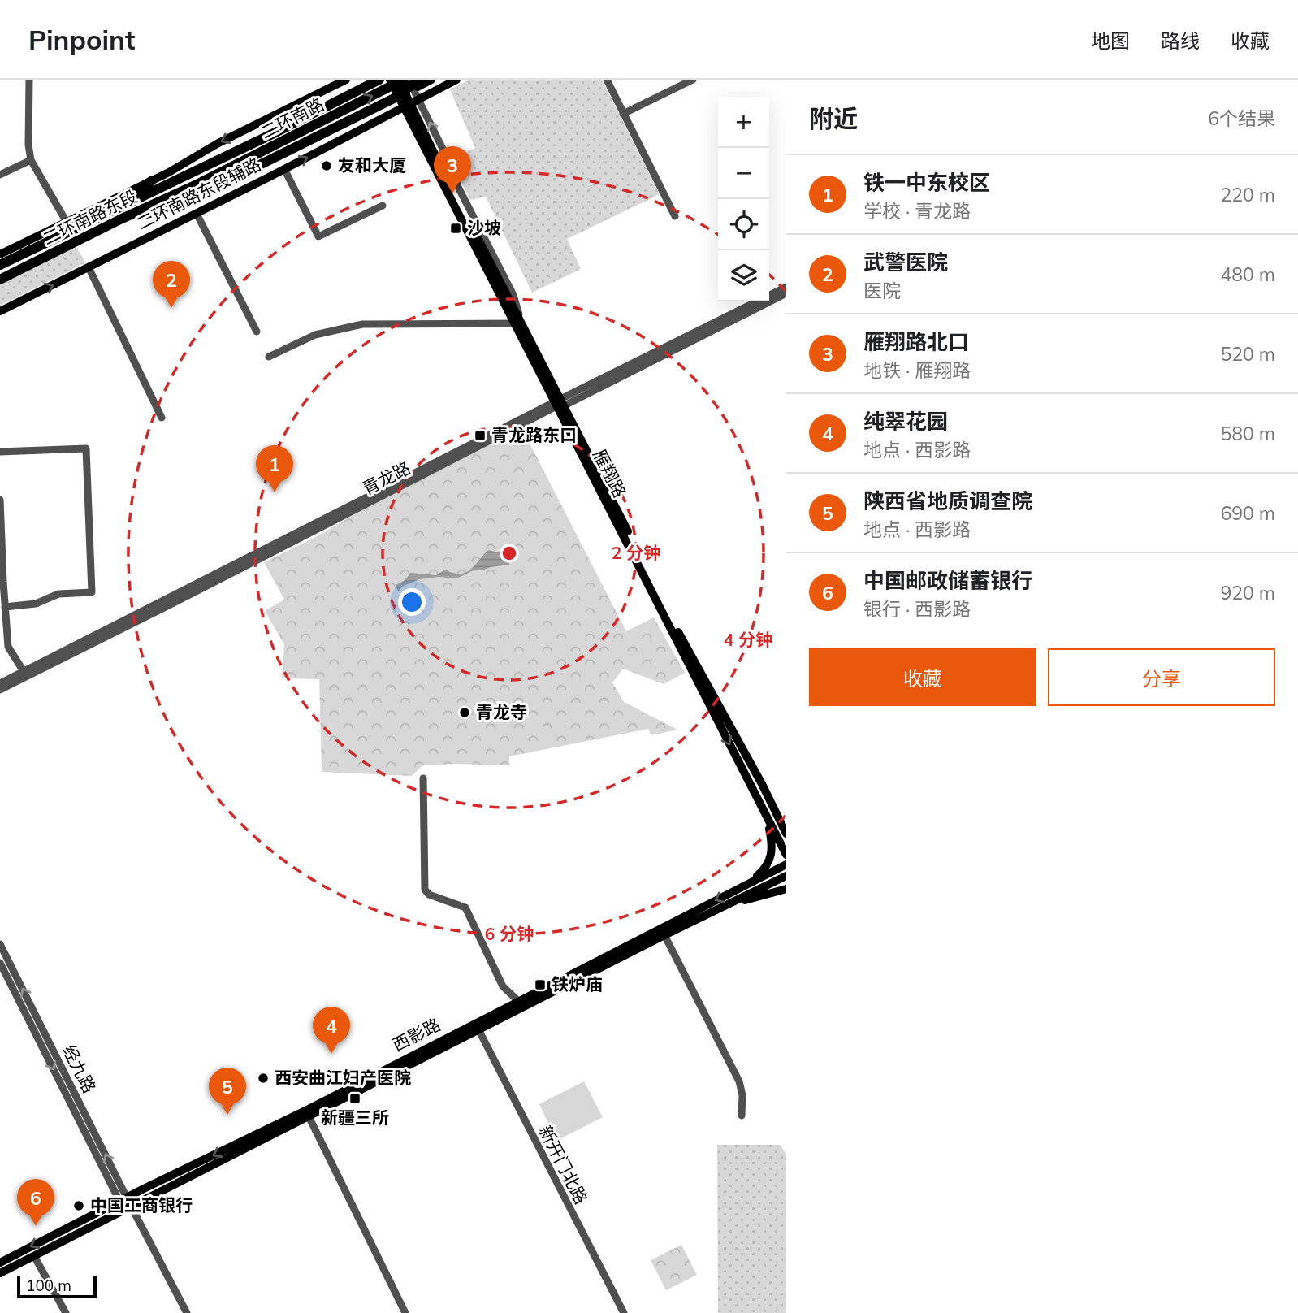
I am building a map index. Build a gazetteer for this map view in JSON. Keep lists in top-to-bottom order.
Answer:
{
  "streets": {
    "highway": ["二环南路", "二环南路东段"],
    "main road": ["二环南路东段辅路", "雁翔路", "西影路"],
    "street": ["青龙路", "经九路", "新开门北路"]
  },
  "crossings": [
    ["二环南路", "二环南路东段"],
    ["二环南路东段辅路", "二环南路东段"],
    ["二环南路东段辅路", "雁翔路"],
    ["雁翔路", "青龙路"],
    ["西影路", "经九路"],
    ["西影路", "新开门北路"]
  ],
  "places": {
    "other": [
      "友和大厦",
      "青龙寺",
      "西安曲江妇产医院",
      "中国工商银行"
    ],
    "transit": [
      "沙坡",
      "青龙路东口",
      "铁炉庙",
      "新疆三所"
    ]
  },
  "scale_bar": "100 m",
  "page": {
    "header": "Pinpoint",
    "nav": ["地图", "路线", "收藏"],
    "heading": ["附近", "6个结果"],
    "map_buttons": ["+", "−"],
    "pins": [
      "3",
      "2",
      "1",
      "4",
      "5",
      "6"
    ],
    "list": [
      {
        "mark": "1",
        "name": "铁一中东校区",
        "note": "学校 · 青龙路",
        "value": "220 m"
      },
      {
        "mark": "2",
        "name": "武警医院",
        "note": "医院",
        "value": "480 m"
      },
      {
        "mark": "3",
        "name": "雁翔路北口",
        "note": "地铁 · 雁翔路",
        "value": "520 m"
      },
      {
        "mark": "4",
        "name": "纯翠花园",
        "note": "地点 · 西影路",
        "value": "580 m"
      },
      {
        "mark": "5",
        "name": "陕西省地质调查院",
        "note": "地点 · 西影路",
        "value": "690 m"
      },
      {
        "mark": "6",
        "name": "中国邮政储蓄银行",
        "note": "银行 · 西影路",
        "value": "920 m"
      }
    ],
    "buttons": ["收藏", "分享"],
    "scale": "100 m"
  },
  "rings": ["2 分钟", "4 分钟", "6 分钟"]
}
